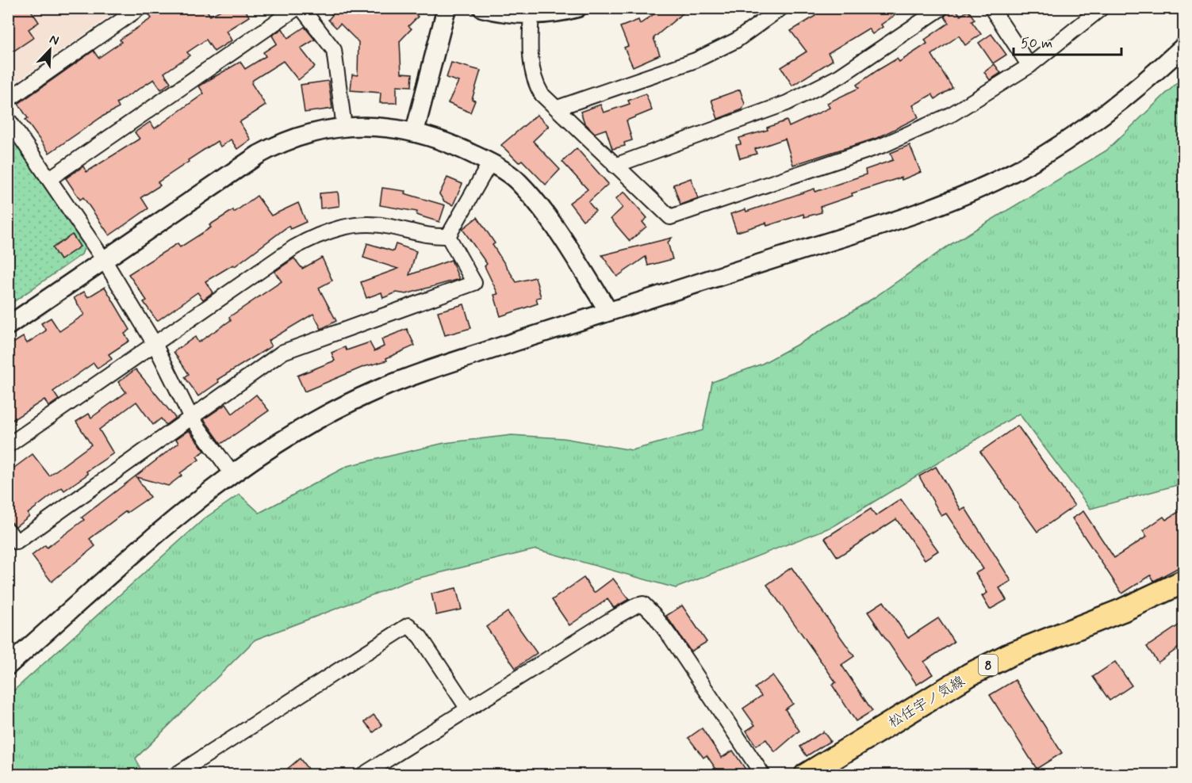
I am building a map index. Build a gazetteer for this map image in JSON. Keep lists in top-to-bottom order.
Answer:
{
  "streets": {
    "main road": ["8", "松任宇ノ気線"]
  },
  "scale_bar": "50 m",
  "north": "top right"
}
